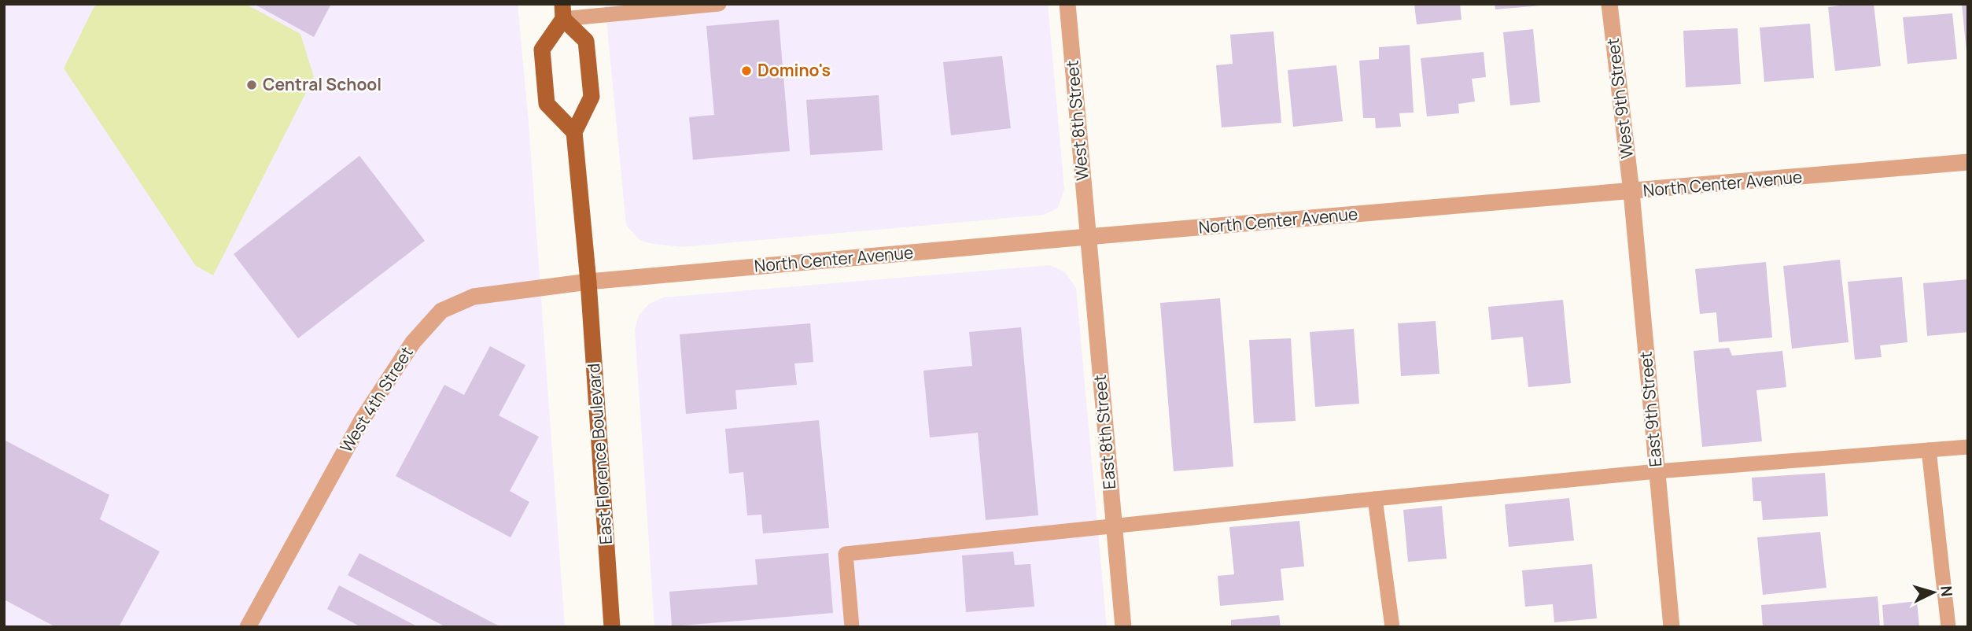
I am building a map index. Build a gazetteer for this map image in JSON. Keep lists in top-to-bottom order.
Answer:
{
  "streets": {
    "main road": ["East Florence Boulevard"],
    "street": [
      "West 9th Street",
      "West 8th Street",
      "North Center Avenue",
      "West 4th Street",
      "East 9th Street",
      "East 8th Street"
    ]
  },
  "crossings": [
    ["West 9th Street", "North Center Avenue"],
    ["West 9th Street", "East 9th Street"],
    ["West 8th Street", "North Center Avenue"],
    ["West 8th Street", "East 8th Street"],
    ["North Center Avenue", "West 4th Street"],
    ["North Center Avenue", "East 9th Street"],
    ["North Center Avenue", "East 8th Street"],
    ["North Center Avenue", "East Florence Boulevard"],
    ["West 4th Street", "East Florence Boulevard"]
  ],
  "places": ["Domino's", "Central School"],
  "north": "right"
}
